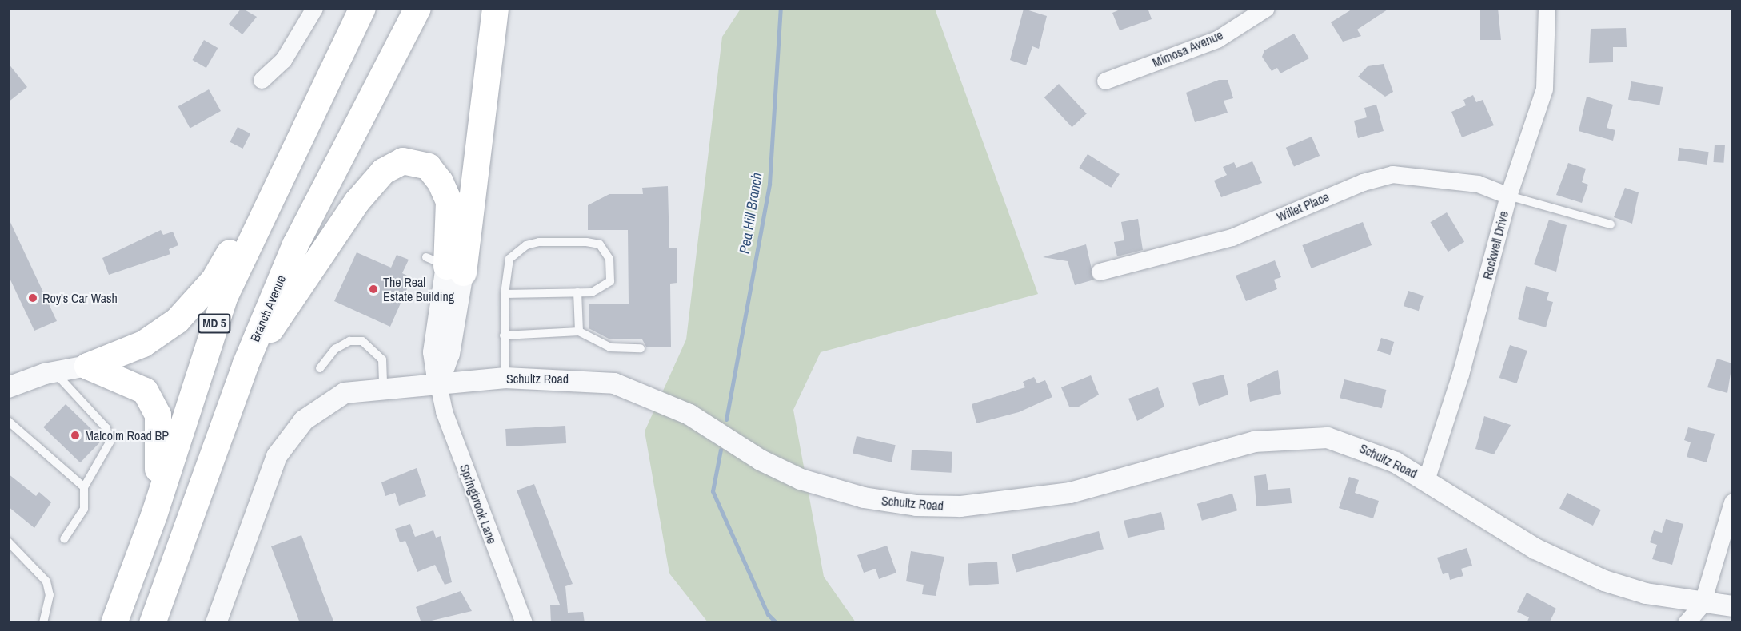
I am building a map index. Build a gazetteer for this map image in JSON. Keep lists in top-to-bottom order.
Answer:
{
  "streets": {
    "highway": ["Branch Avenue", "MD 5"],
    "street": [
      "Mimosa Avenue",
      "Willet Place",
      "Rockwell Drive",
      "Schultz Road",
      "Springbrook Lane"
    ]
  },
  "crossings": [
    ["Willet Place", "Rockwell Drive"],
    ["Rockwell Drive", "Schultz Road"],
    ["Schultz Road", "Springbrook Lane"]
  ],
  "water": ["Pea Hill Branch"],
  "places": ["The Real Estate Building", "Roy's Car Wash", "Malcolm Road BP"]
}
